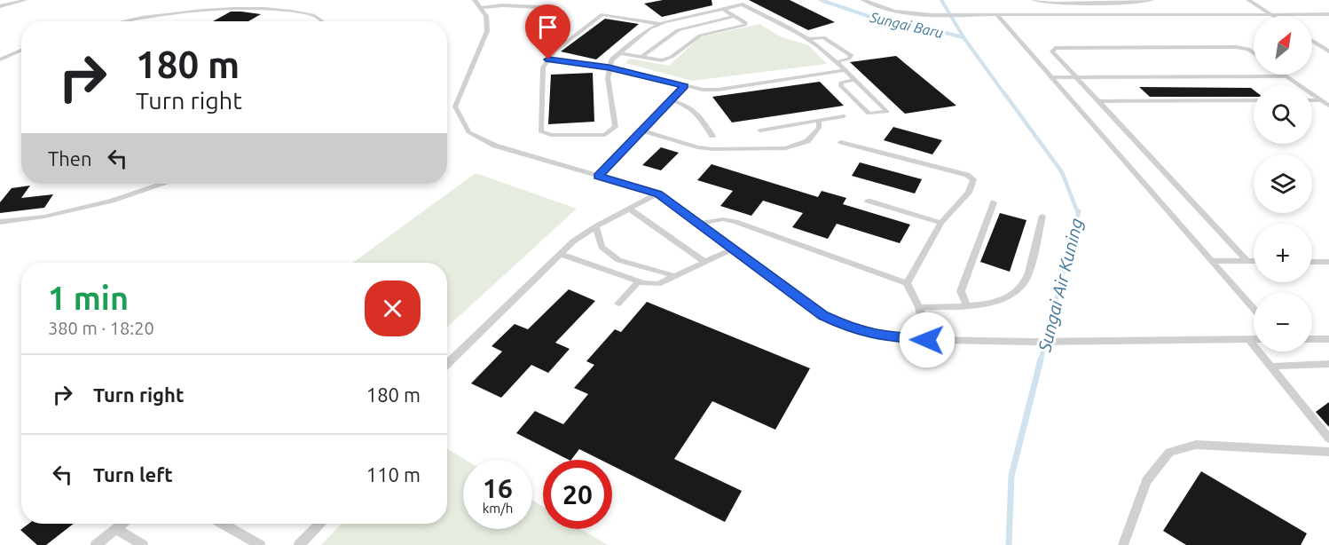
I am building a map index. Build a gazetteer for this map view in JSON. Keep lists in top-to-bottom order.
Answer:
{
  "water": ["Sungai Baru", "Sungai Air Kuning"],
  "north": "top right",
  "page": {
    "map_buttons": ["+", "−"],
    "turn": ["180 m", "Turn right"],
    "then": "Then",
    "heading": ["1 min", "380 m · 18:20"],
    "list": [
      {
        "name": "Turn right",
        "value": "180 m"
      },
      {
        "name": "Turn left",
        "value": "110 m"
      }
    ],
    "speed": "16 km/h",
    "limit": "20"
  }
}
